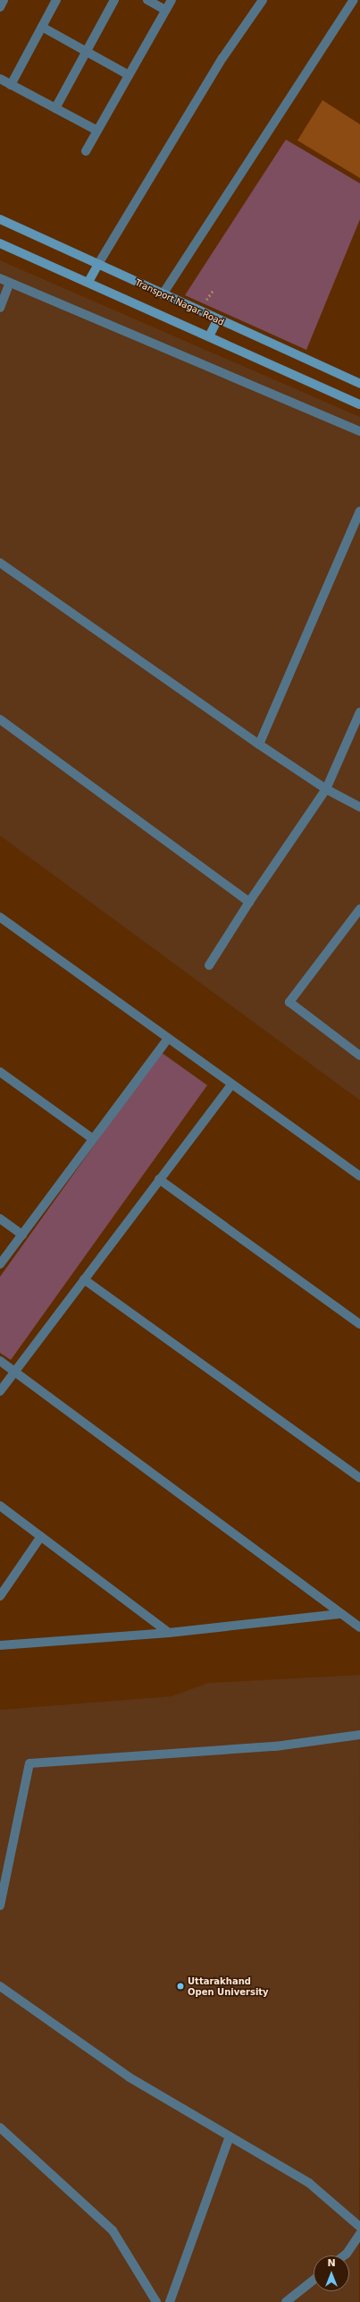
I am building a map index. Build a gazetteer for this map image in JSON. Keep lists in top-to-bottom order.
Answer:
{
  "streets": {
    "main road": ["Transport Nagar Road"]
  },
  "places": ["Uttarakhand Open University"],
  "north": "top"
}
